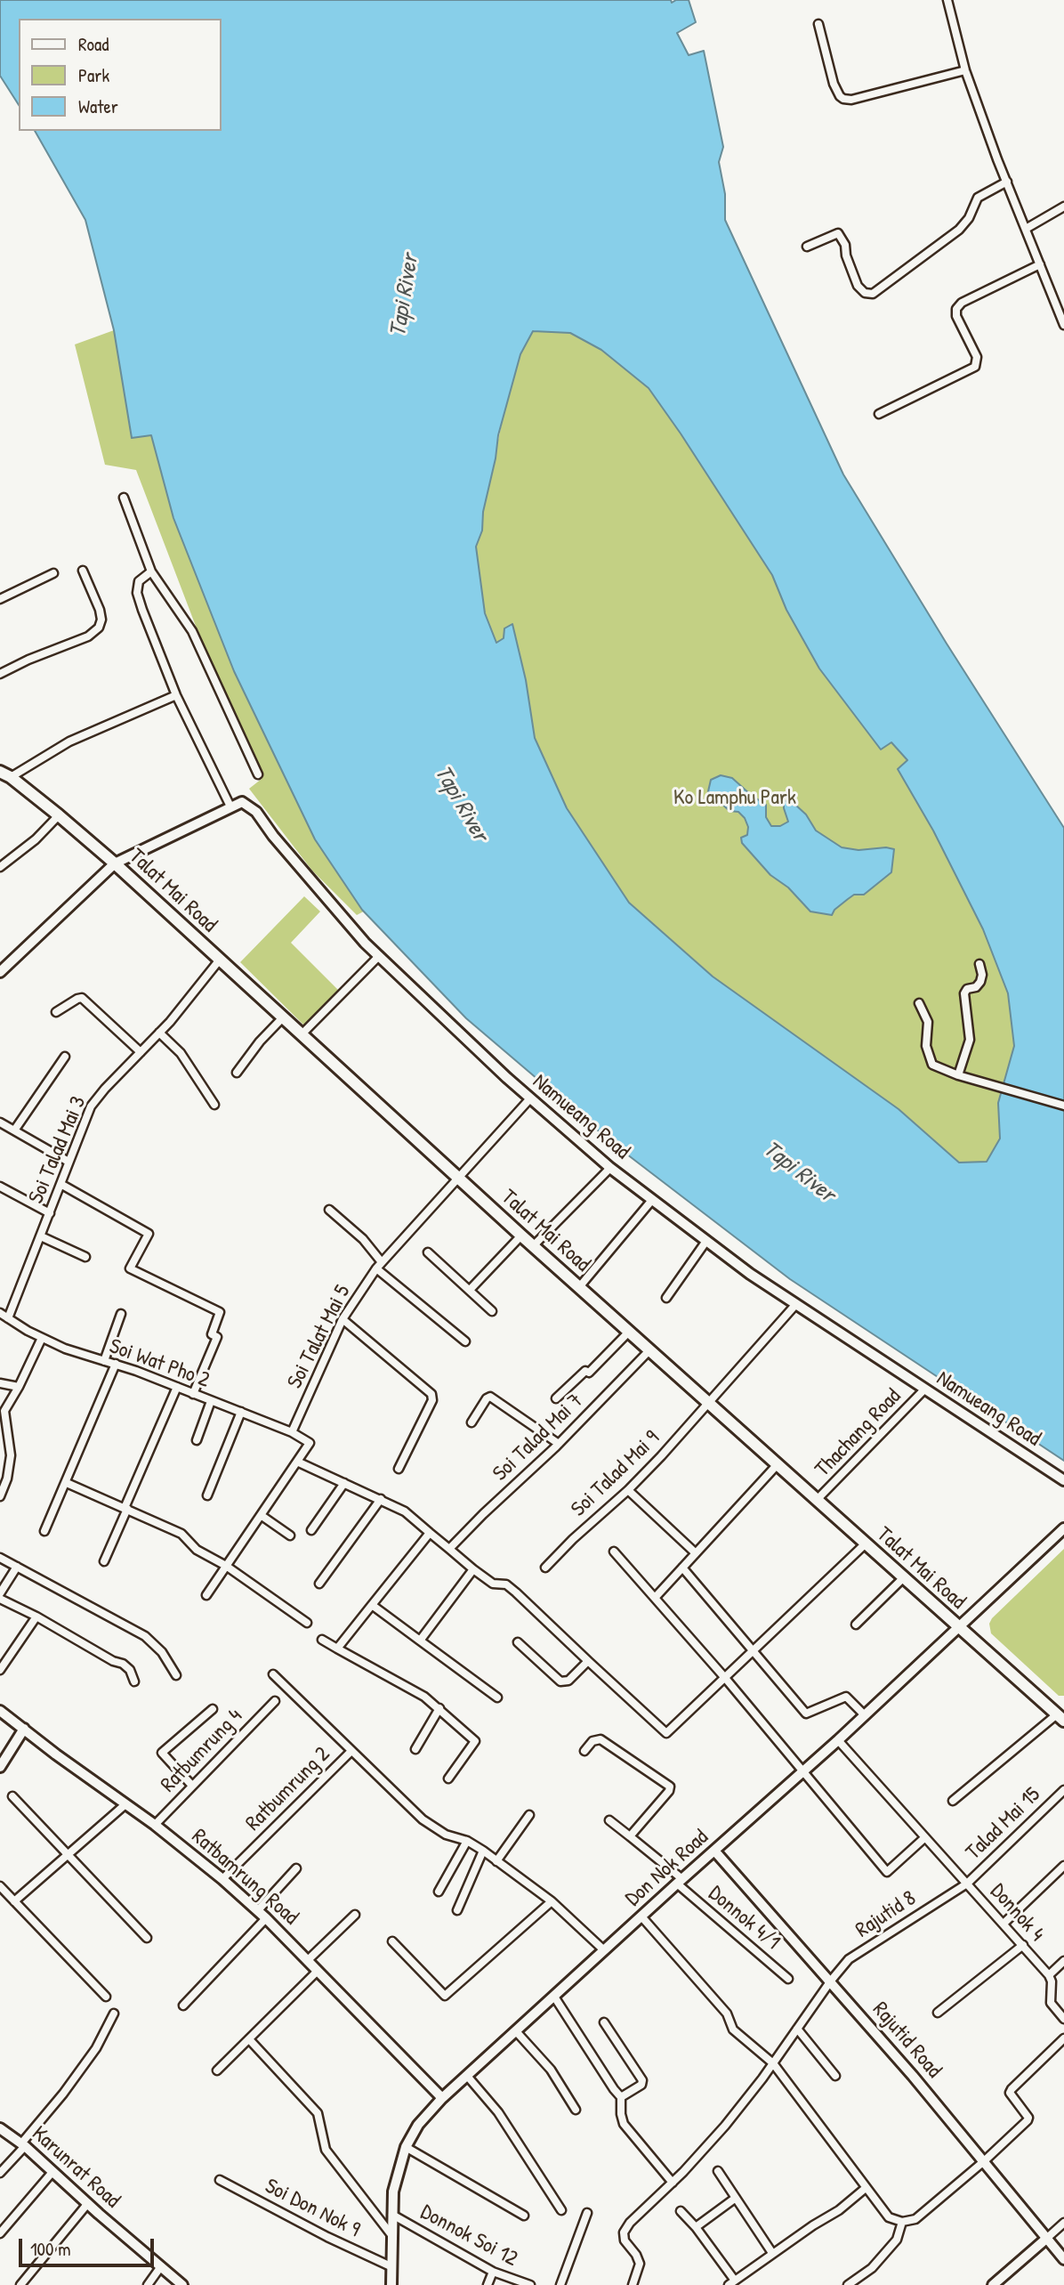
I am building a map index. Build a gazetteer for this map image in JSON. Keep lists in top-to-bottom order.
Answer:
{
  "streets": {
    "main road": ["Talat Mai Road"],
    "street": [
      "Namueang Road",
      "Soi Talad Mai 3",
      "Soi Talat Mai 5",
      "Soi Wat Pho 2",
      "Thachang Road",
      "Soi Talad Mai 7",
      "Soi Talad Mai 9",
      "Ratbumrung 4",
      "Ratbumrung 2",
      "Talad Mai 15",
      "Don Nok Road",
      "Ratbamrung Road",
      "Donnok 4",
      "Rajutid 8",
      "Donnok 4/1",
      "Rajutid Road",
      "Karunrat Road",
      "Soi Don Nok 9",
      "Donnok Soi 12"
    ]
  },
  "crossings": [
    ["Talat Mai Road", "Soi Talad Mai 3"],
    ["Talat Mai Road", "Soi Talat Mai 5"],
    ["Talat Mai Road", "Thachang Road"],
    ["Talat Mai Road", "Soi Talad Mai 7"],
    ["Talat Mai Road", "Soi Talad Mai 9"],
    ["Talat Mai Road", "Don Nok Road"],
    ["Namueang Road", "Soi Talat Mai 5"],
    ["Namueang Road", "Thachang Road"],
    ["Namueang Road", "Soi Talad Mai 9"],
    ["Soi Talad Mai 3", "Soi Wat Pho 2"],
    ["Soi Talat Mai 5", "Soi Wat Pho 2"],
    ["Ratbumrung 4", "Ratbamrung Road"],
    ["Ratbumrung 2", "Ratbamrung Road"],
    ["Talad Mai 15", "Donnok 4"],
    ["Talad Mai 15", "Rajutid 8"],
    ["Don Nok Road", "Ratbamrung Road"],
    ["Don Nok Road", "Donnok 4"],
    ["Don Nok Road", "Donnok 4/1"],
    ["Don Nok Road", "Rajutid Road"],
    ["Don Nok Road", "Soi Don Nok 9"],
    ["Don Nok Road", "Donnok Soi 12"],
    ["Donnok 4", "Rajutid 8"],
    ["Rajutid 8", "Rajutid Road"]
  ],
  "water": ["Tapi River"],
  "parks": ["Ko Lamphu Park"],
  "legend": ["Road", "Park", "Water"],
  "scale_bar": "100 m"
}
